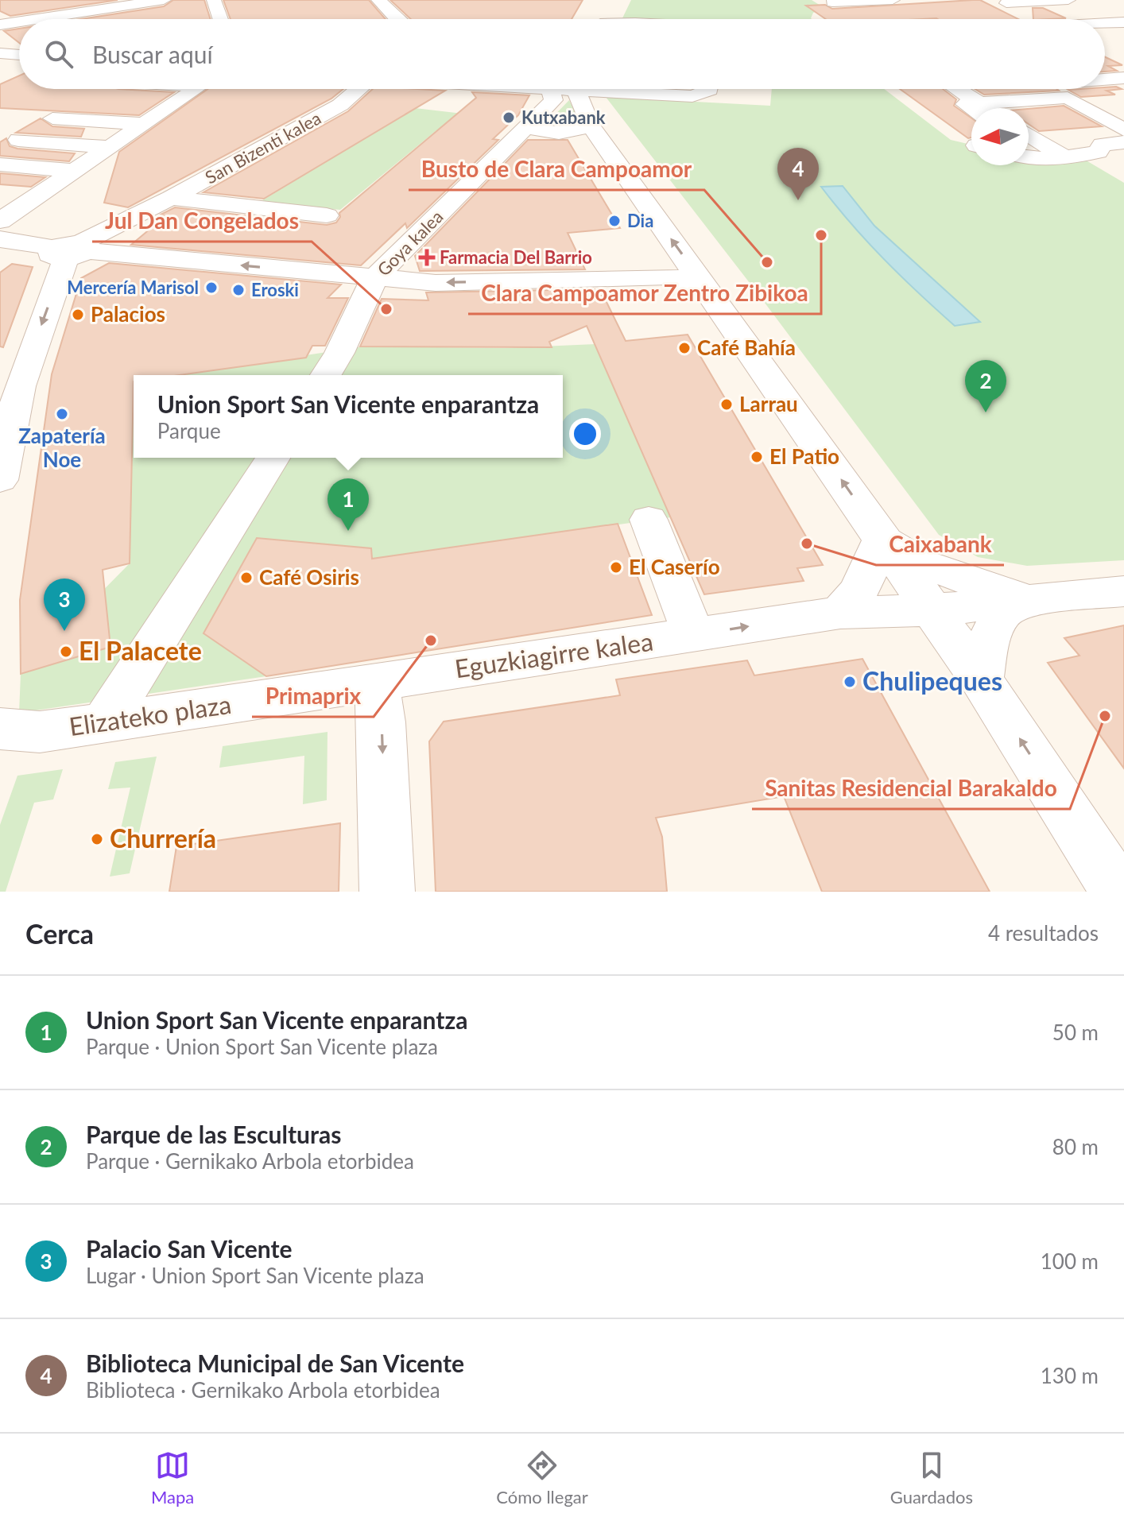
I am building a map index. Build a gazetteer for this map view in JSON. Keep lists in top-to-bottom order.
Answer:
{
  "streets": {
    "street": [
      "San Bizenti kalea",
      "Goya kalea",
      "Eguzkiagirre kalea",
      "Elizateko plaza"
    ]
  },
  "crossings": [
    ["Eguzkiagirre kalea", "Elizateko plaza"]
  ],
  "places": {
    "other": [
      "Kutxabank",
      "Dia",
      "Clara Campoamor Zentro Zibikoa",
      "Busto de Clara Campoamor",
      "Mercería Marisol",
      "Eroski",
      "Jul Dan Congelados",
      "Palacios",
      "Café Bahía",
      "Larrau",
      "Zapatería Noe",
      "El Patio",
      "Caixabank",
      "El Caserío",
      "Café Osiris",
      "Primaprix",
      "El Palacete",
      "Chulipeques",
      "Sanitas Residencial Barakaldo",
      "Churrería"
    ],
    "health": ["Farmacia Del Barrio"]
  },
  "north": "left",
  "page": {
    "search": "Buscar aquí",
    "pins": [
      "4",
      "2",
      "1",
      "3"
    ],
    "popup": ["Union Sport San Vicente enparantza", "Parque"],
    "heading": ["Cerca", "4 resultados"],
    "list": [
      {
        "mark": "1",
        "name": "Union Sport San Vicente enparantza",
        "note": "Parque · Union Sport San Vicente plaza",
        "value": "50 m"
      },
      {
        "mark": "2",
        "name": "Parque de las Esculturas",
        "note": "Parque · Gernikako Arbola etorbidea",
        "value": "80 m"
      },
      {
        "mark": "3",
        "name": "Palacio San Vicente",
        "note": "Lugar · Union Sport San Vicente plaza",
        "value": "100 m"
      },
      {
        "mark": "4",
        "name": "Biblioteca Municipal de San Vicente",
        "note": "Biblioteca · Gernikako Arbola etorbidea",
        "value": "130 m"
      }
    ],
    "nav": ["Mapa", "Cómo llegar", "Guardados"]
  }
}
